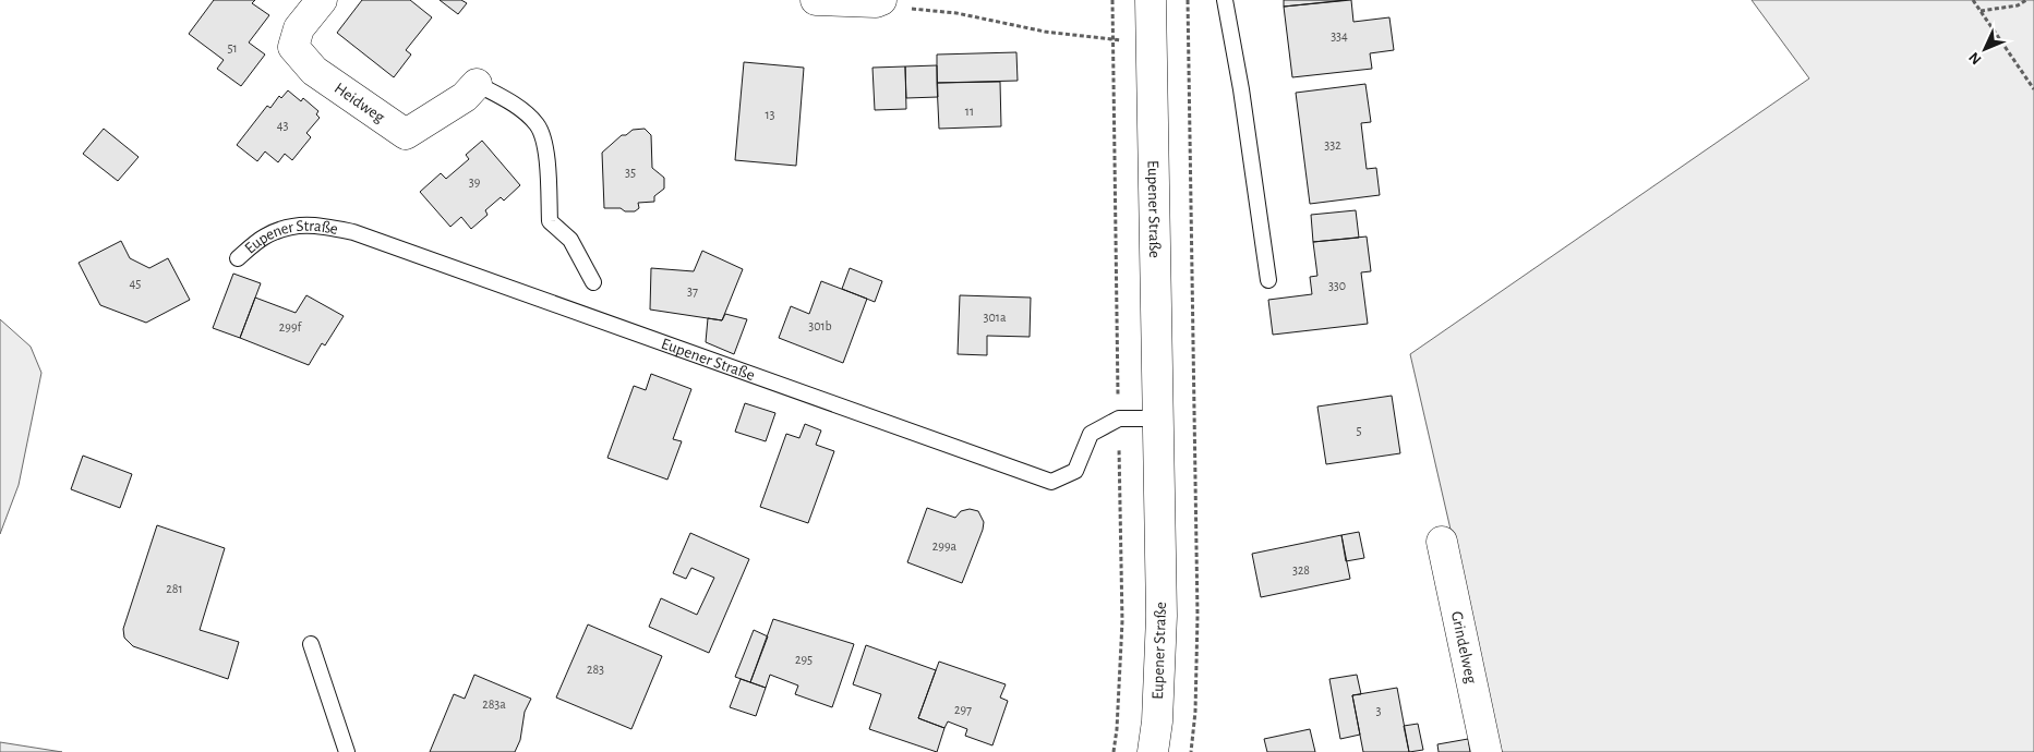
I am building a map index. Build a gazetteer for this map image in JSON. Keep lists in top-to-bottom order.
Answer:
{
  "streets": {
    "main road": ["Heidweg", "Eupener Straße", "Grindelweg"]
  },
  "house_numbers": [
    "334",
    "51",
    "11",
    "13",
    "43",
    "332",
    "35",
    "39",
    "45",
    "330",
    "37",
    "301a",
    "301b",
    "299f",
    "5",
    "299a",
    "328",
    "281",
    "295",
    "283",
    "283a",
    "297",
    "3"
  ],
  "north": "bottom left"
}
